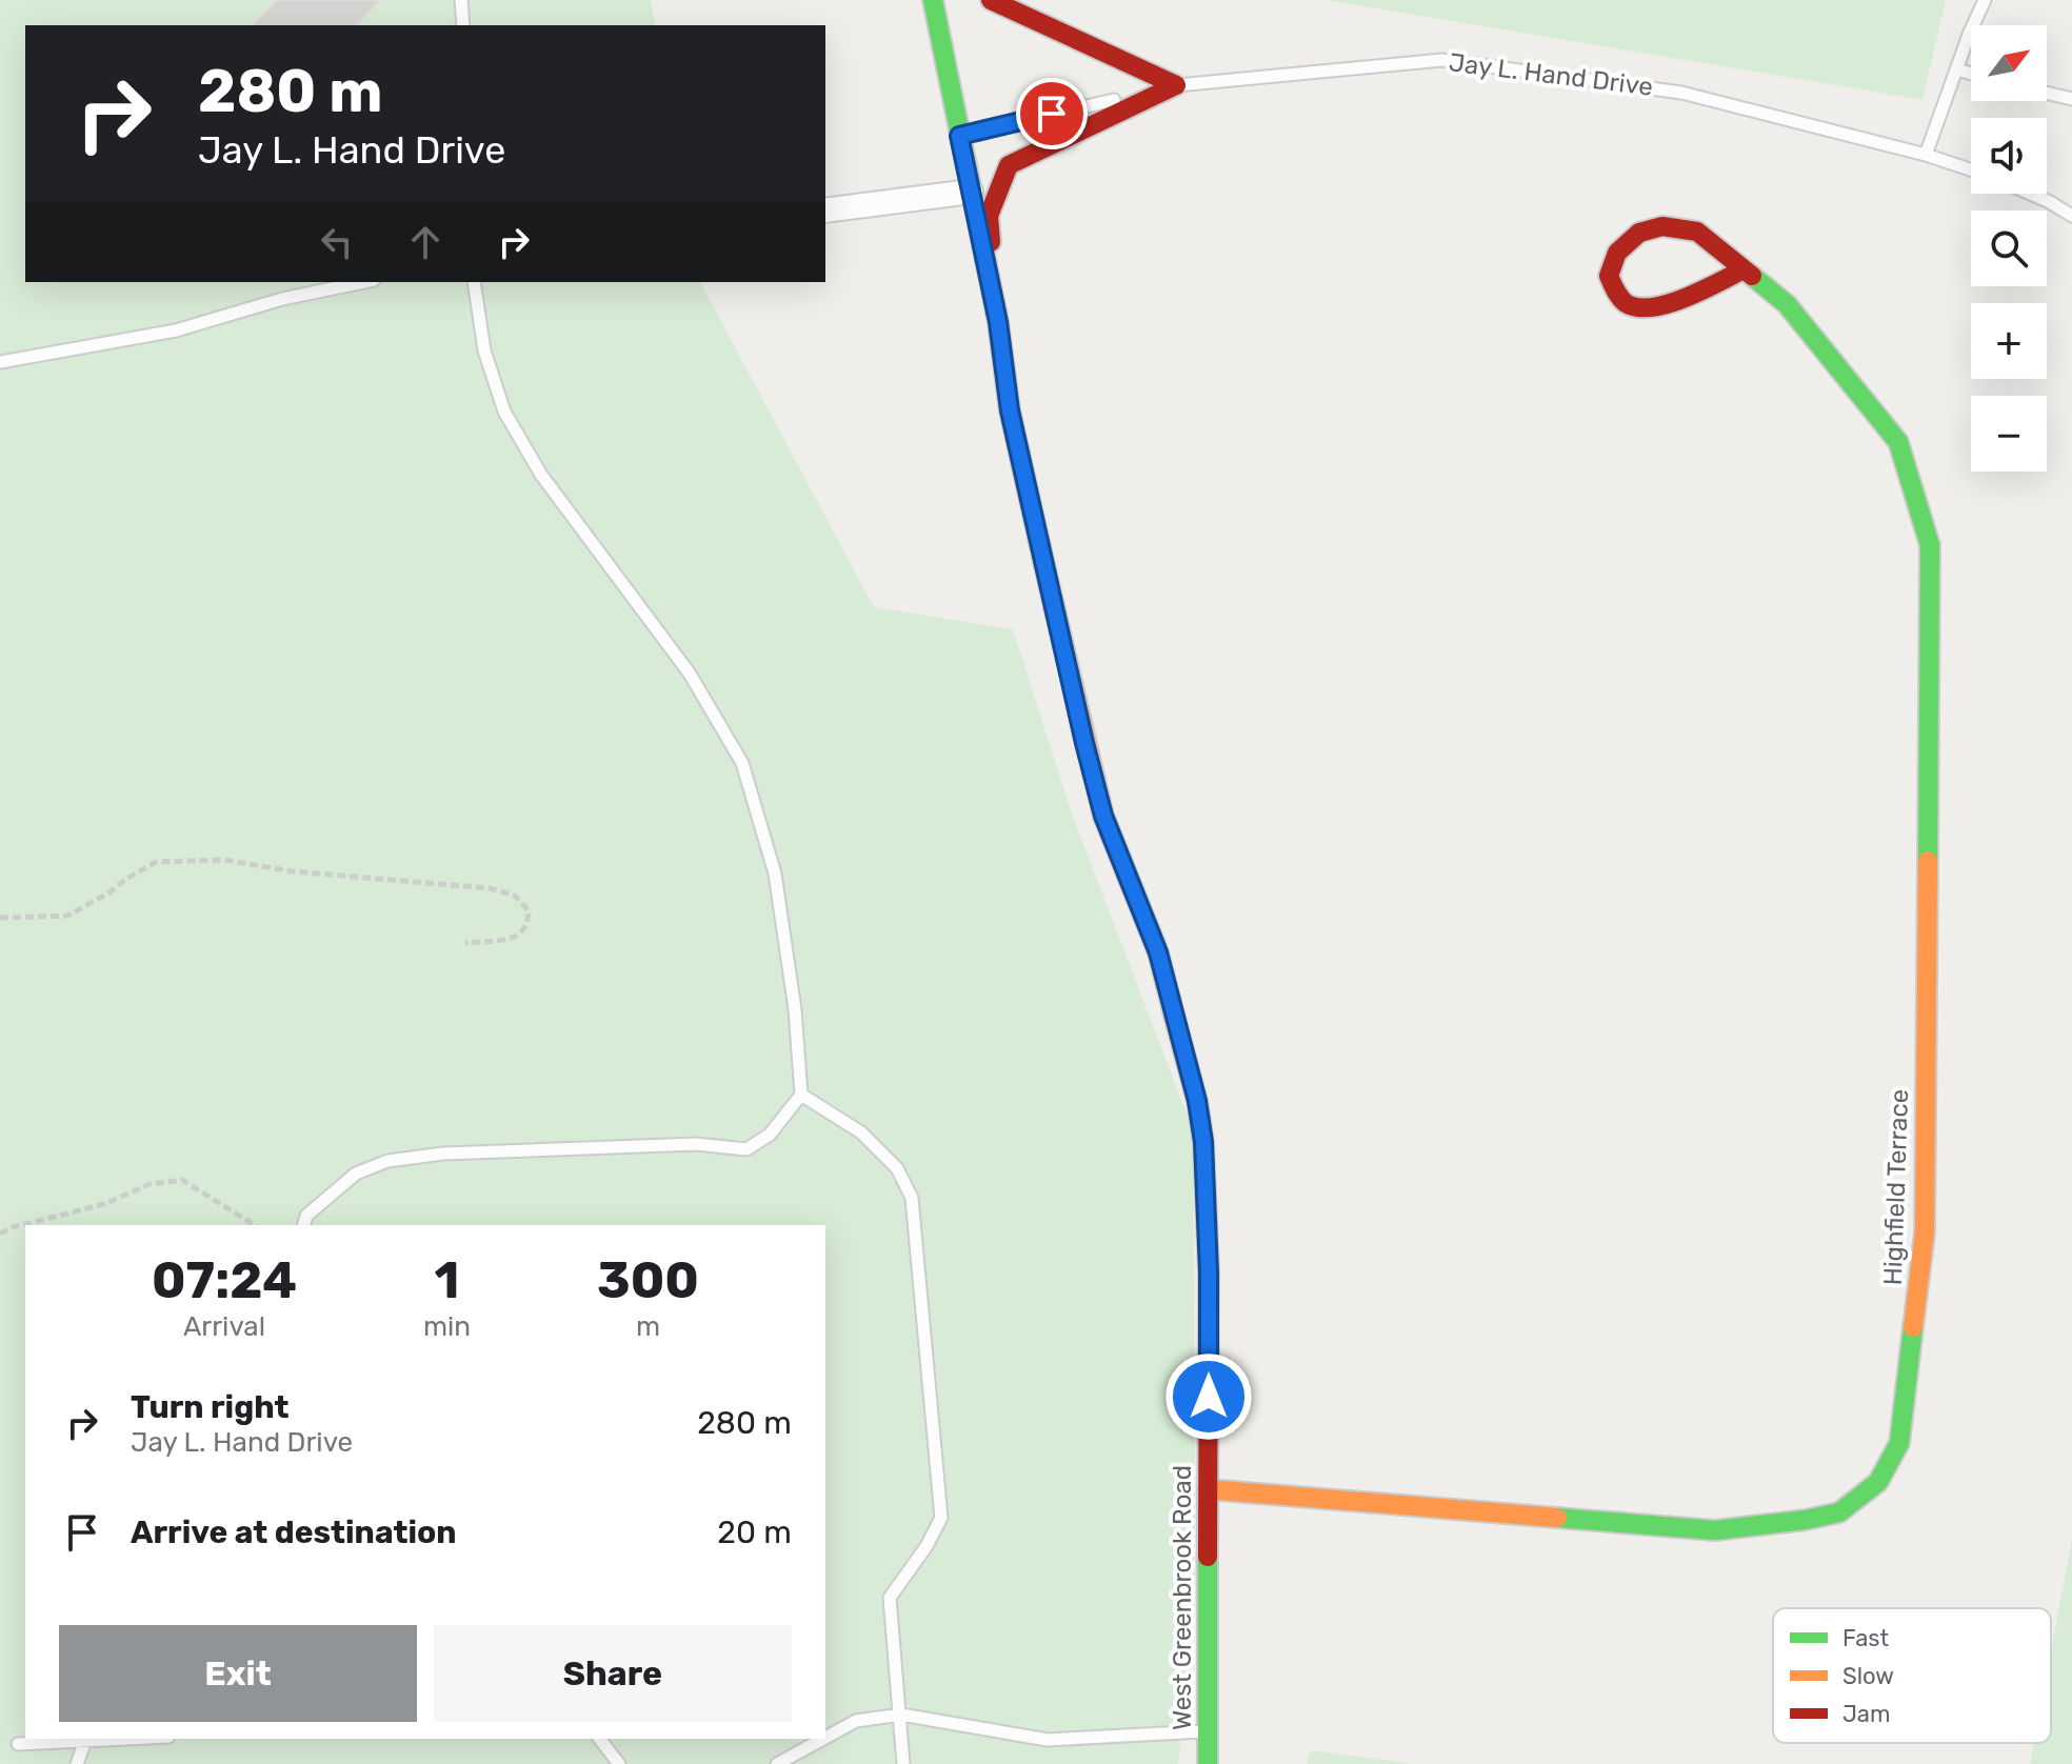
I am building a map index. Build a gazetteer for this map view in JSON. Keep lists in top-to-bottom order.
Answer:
{
  "streets": {
    "street": ["Highfield Terrace", "West Greenbrook Road"],
    "lane": ["Jay L. Hand Drive"]
  },
  "crossings": [
    ["Jay L. Hand Drive", "West Greenbrook Road"],
    ["Highfield Terrace", "West Greenbrook Road"]
  ],
  "legend": ["Fast", "Slow", "Jam"],
  "north": "top right",
  "page": {
    "map_buttons": ["+", "−"],
    "turn": ["280 m", "Jay L. Hand Drive"],
    "eta": [
      "07:24",
      "Arrival",
      "1",
      "min",
      "300",
      "m"
    ],
    "list": [
      {
        "name": "Turn right",
        "note": "Jay L. Hand Drive",
        "value": "280 m"
      },
      {
        "name": "Arrive at destination",
        "value": "20 m"
      }
    ],
    "buttons": ["Exit", "Share"]
  }
}
